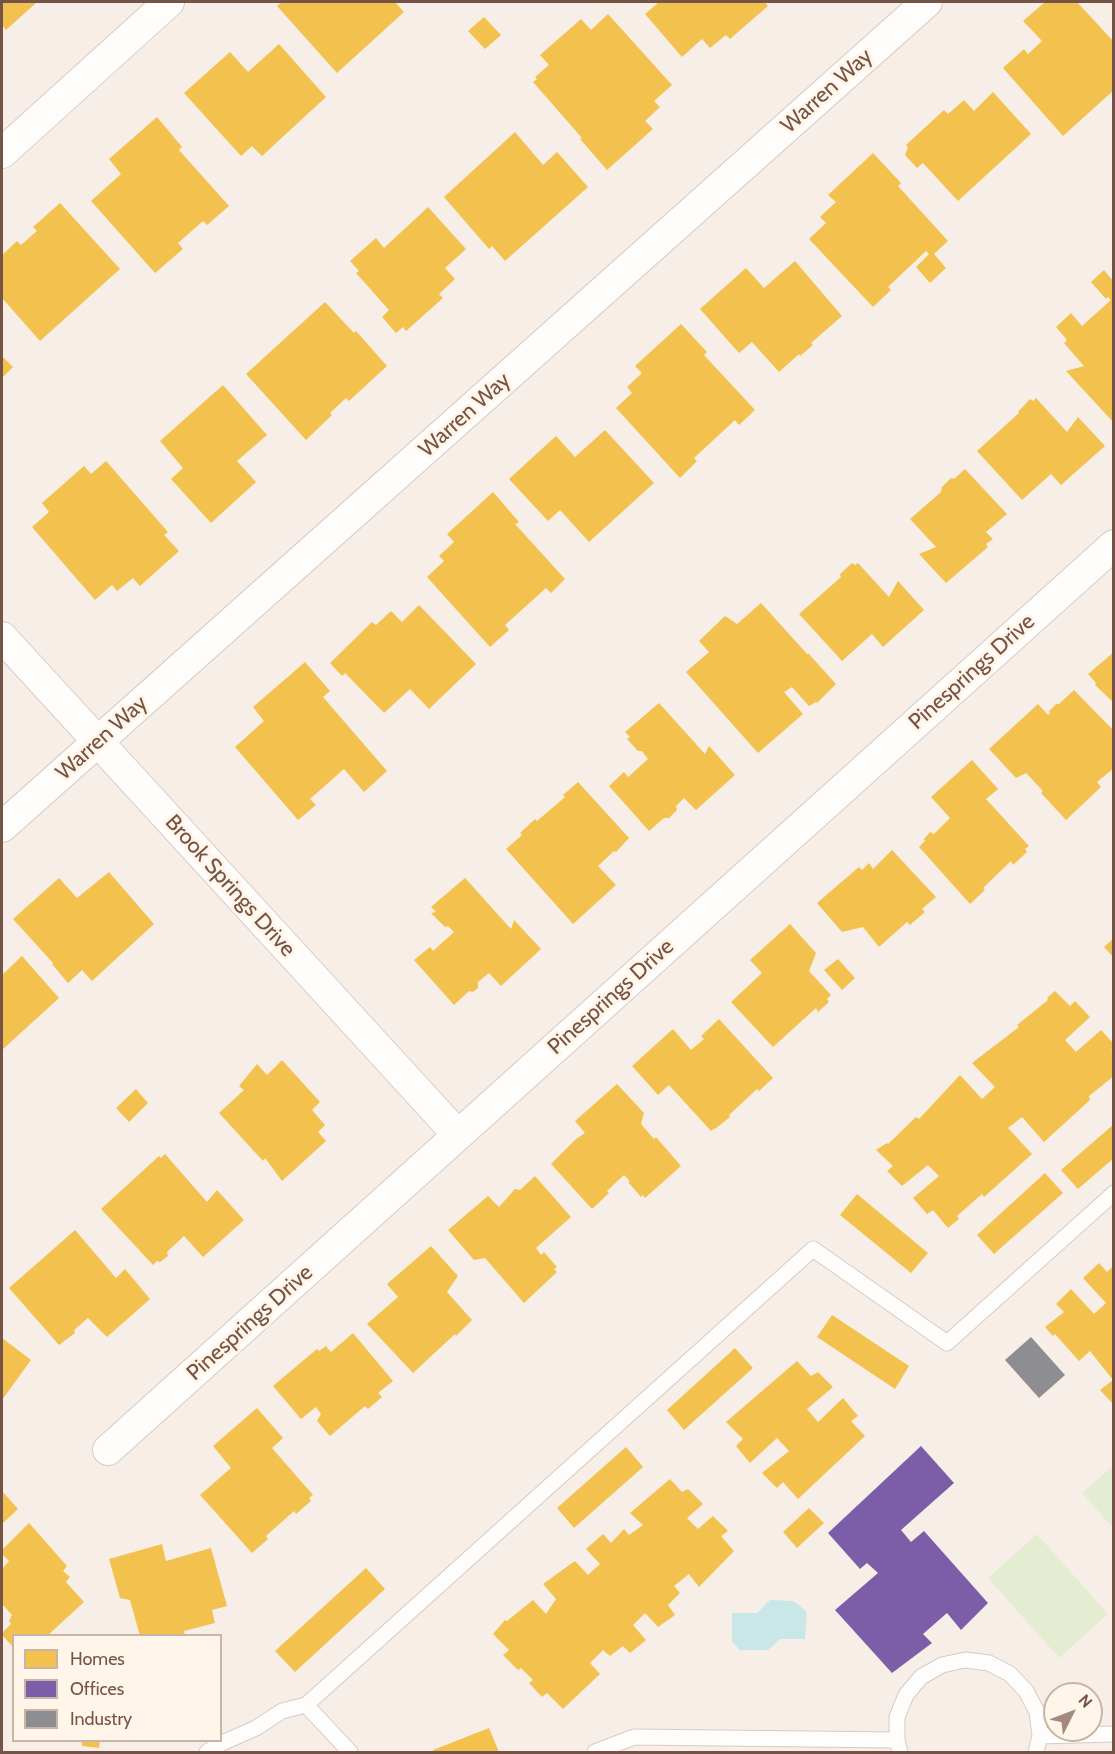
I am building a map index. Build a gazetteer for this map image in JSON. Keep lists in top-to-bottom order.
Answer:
{
  "streets": {
    "street": ["Warren Way", "Pinesprings Drive", "Brook Springs Drive"]
  },
  "crossings": [
    ["Warren Way", "Brook Springs Drive"],
    ["Pinesprings Drive", "Brook Springs Drive"]
  ],
  "legend": ["Homes", "Offices", "Industry"],
  "north": "top right"
}
